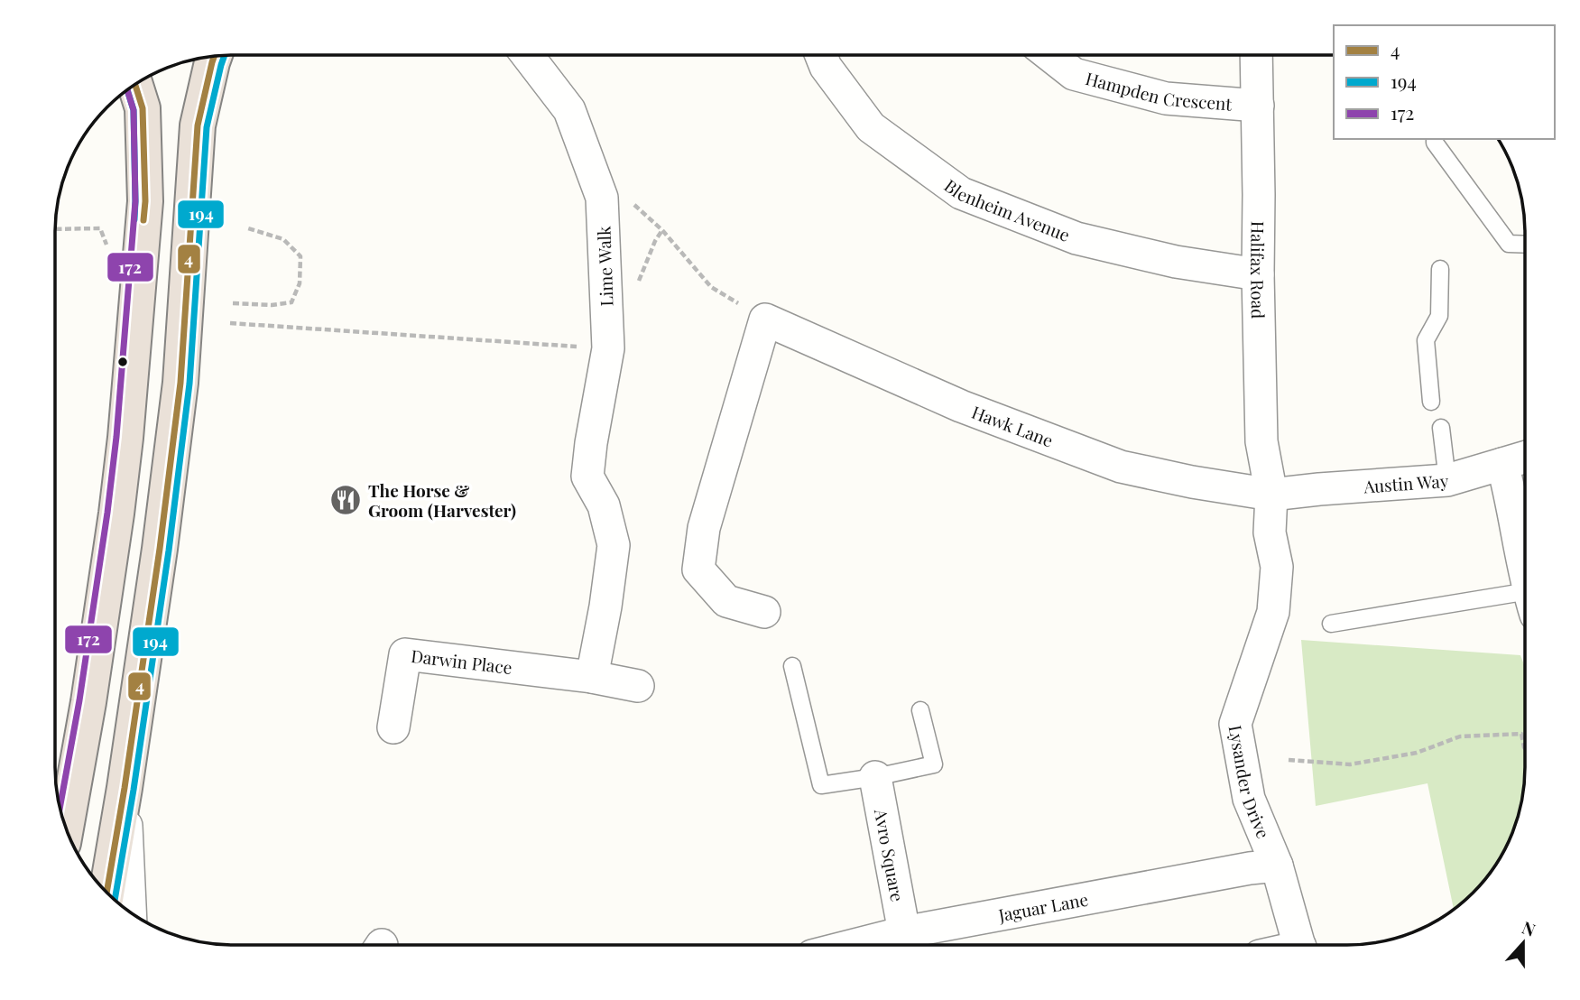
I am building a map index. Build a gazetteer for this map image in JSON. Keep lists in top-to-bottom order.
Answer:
{
  "streets": {
    "street": [
      "Hampden Crescent",
      "Blenheim Avenue",
      "Lime Walk",
      "Halifax Road",
      "Hawk Lane",
      "Austin Way",
      "Darwin Place",
      "Lysander Drive",
      "Avro Square",
      "Jaguar Lane"
    ]
  },
  "crossings": [
    ["Hampden Crescent", "Halifax Road"],
    ["Blenheim Avenue", "Halifax Road"],
    ["Lime Walk", "Darwin Place"],
    ["Halifax Road", "Hawk Lane"],
    ["Halifax Road", "Austin Way"],
    ["Halifax Road", "Lysander Drive"],
    ["Hawk Lane", "Austin Way"],
    ["Hawk Lane", "Lysander Drive"],
    ["Austin Way", "Lysander Drive"],
    ["Lysander Drive", "Jaguar Lane"],
    ["Avro Square", "Jaguar Lane"]
  ],
  "places": {
    "restaurant": ["The Horse & Groom (Harvester)"]
  },
  "lines": ["transit line 194", "transit line 4", "transit line 172"],
  "legend": ["4", "194", "172"],
  "north": "top"
}
